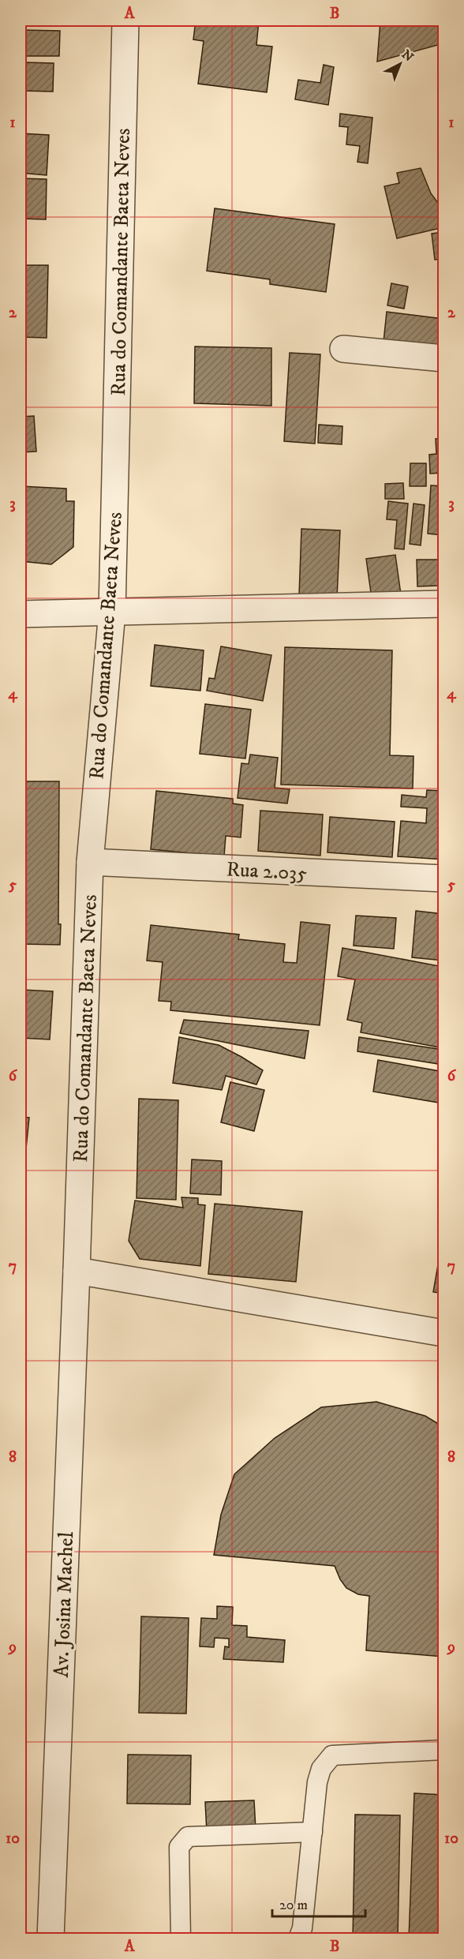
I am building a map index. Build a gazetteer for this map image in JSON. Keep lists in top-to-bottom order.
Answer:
{
  "streets": {
    "street": ["Rua do Comandante Baeta Neves", "Rua 2.035", "Av. Josina Machel"]
  },
  "crossings": [
    ["Rua do Comandante Baeta Neves", "Rua 2.035"],
    ["Rua do Comandante Baeta Neves", "Av. Josina Machel"]
  ],
  "scale_bar": "20 m",
  "north": "top right",
  "grid": {
    "columns": ["A", "B"],
    "rows": [
      "1",
      "2",
      "3",
      "4",
      "5",
      "6",
      "7",
      "8",
      "9",
      "10"
    ]
  }
}
